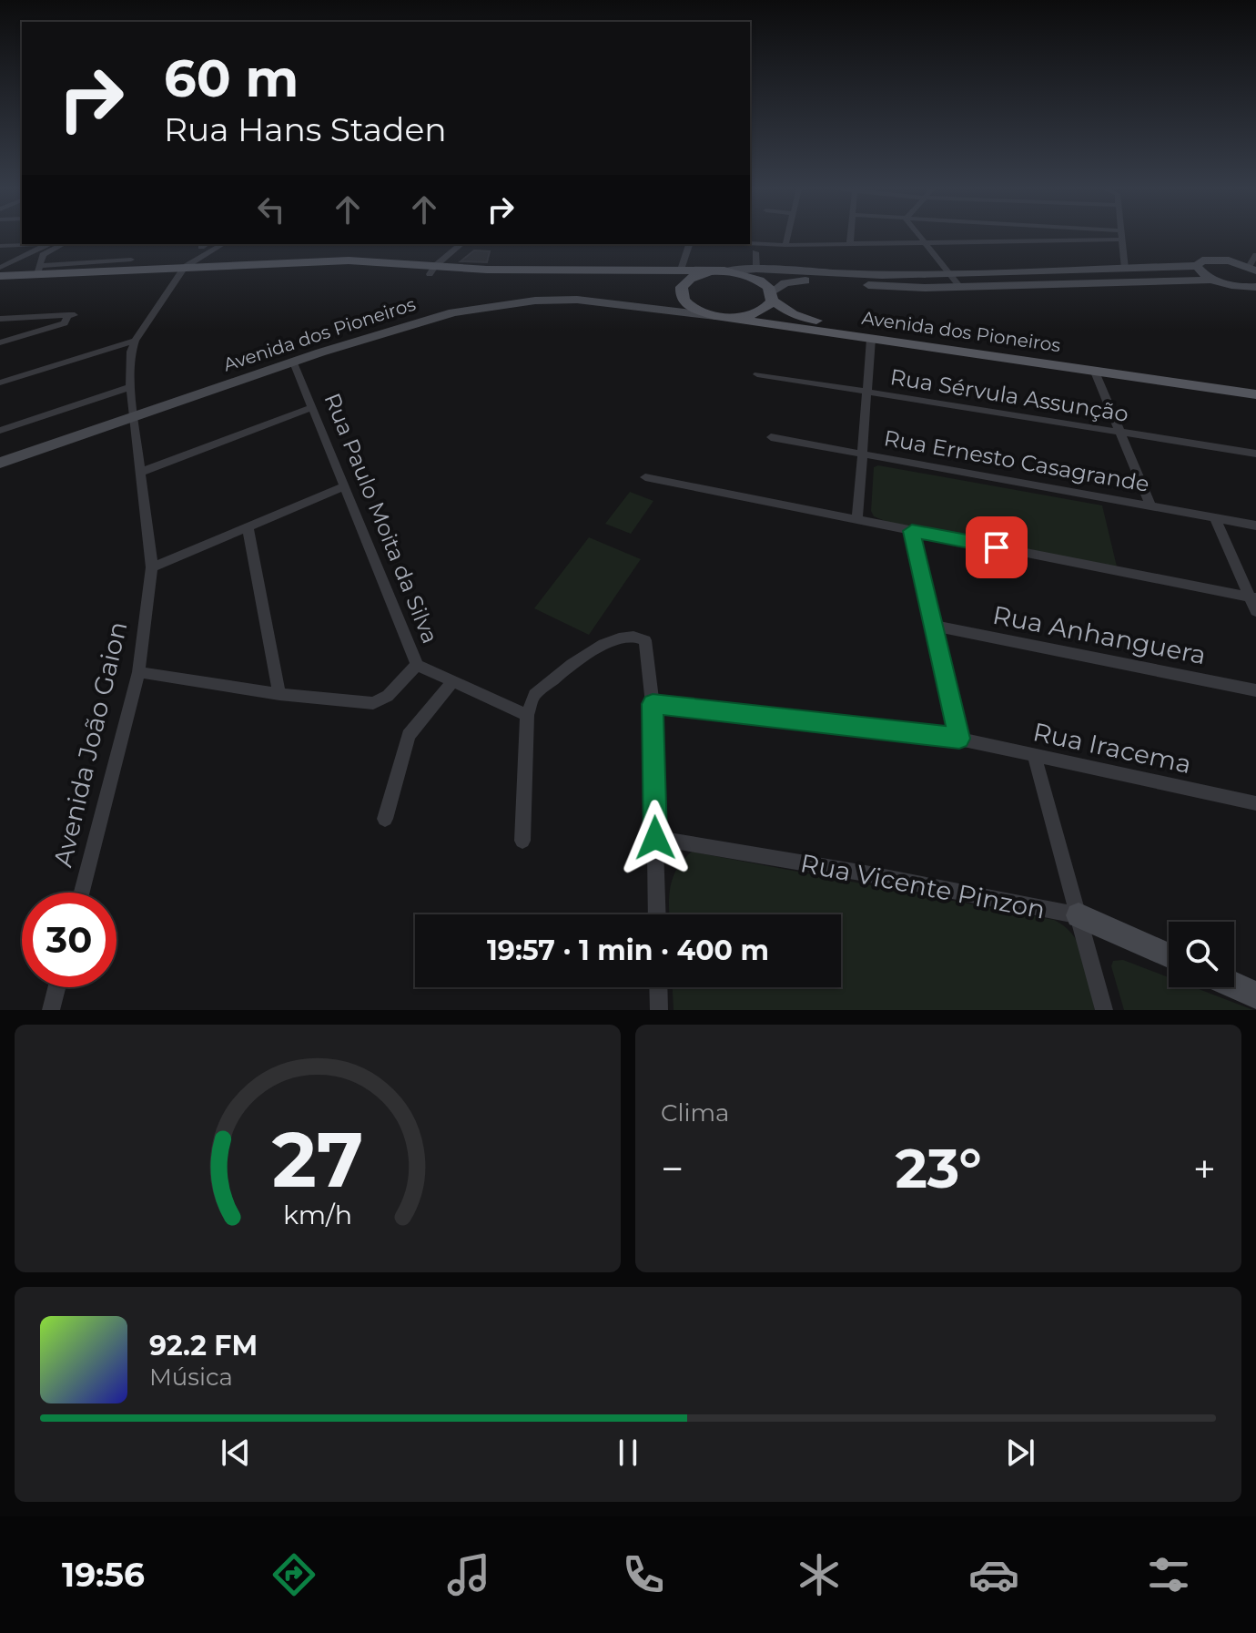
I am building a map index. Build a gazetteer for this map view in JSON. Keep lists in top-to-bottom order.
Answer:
{
  "streets": {
    "main road": ["Avenida dos Pioneiros"],
    "street": [
      "Rua Sérvula Assunção",
      "Rua Ernesto Casagrande",
      "Rua Paulo Moita da Silva",
      "Rua Anhanguera",
      "Avenida João Gaion",
      "Rua Iracema",
      "Rua Vicente Pinzon"
    ]
  },
  "crossings": [
    ["Avenida dos Pioneiros", "Rua Paulo Moita da Silva"],
    ["Avenida dos Pioneiros", "Avenida João Gaion"]
  ],
  "page": {
    "turn": ["60 m", "Rua Hans Staden"],
    "limit": "30",
    "trip": "19:57 · 1 min · 400 m",
    "tile": "Clima",
    "heat": ["−", "23°", "+"],
    "song": ["92.2 FM", "Música"],
    "tabs": "19:56",
    "gauge": ["27", "km/h"]
  }
}
